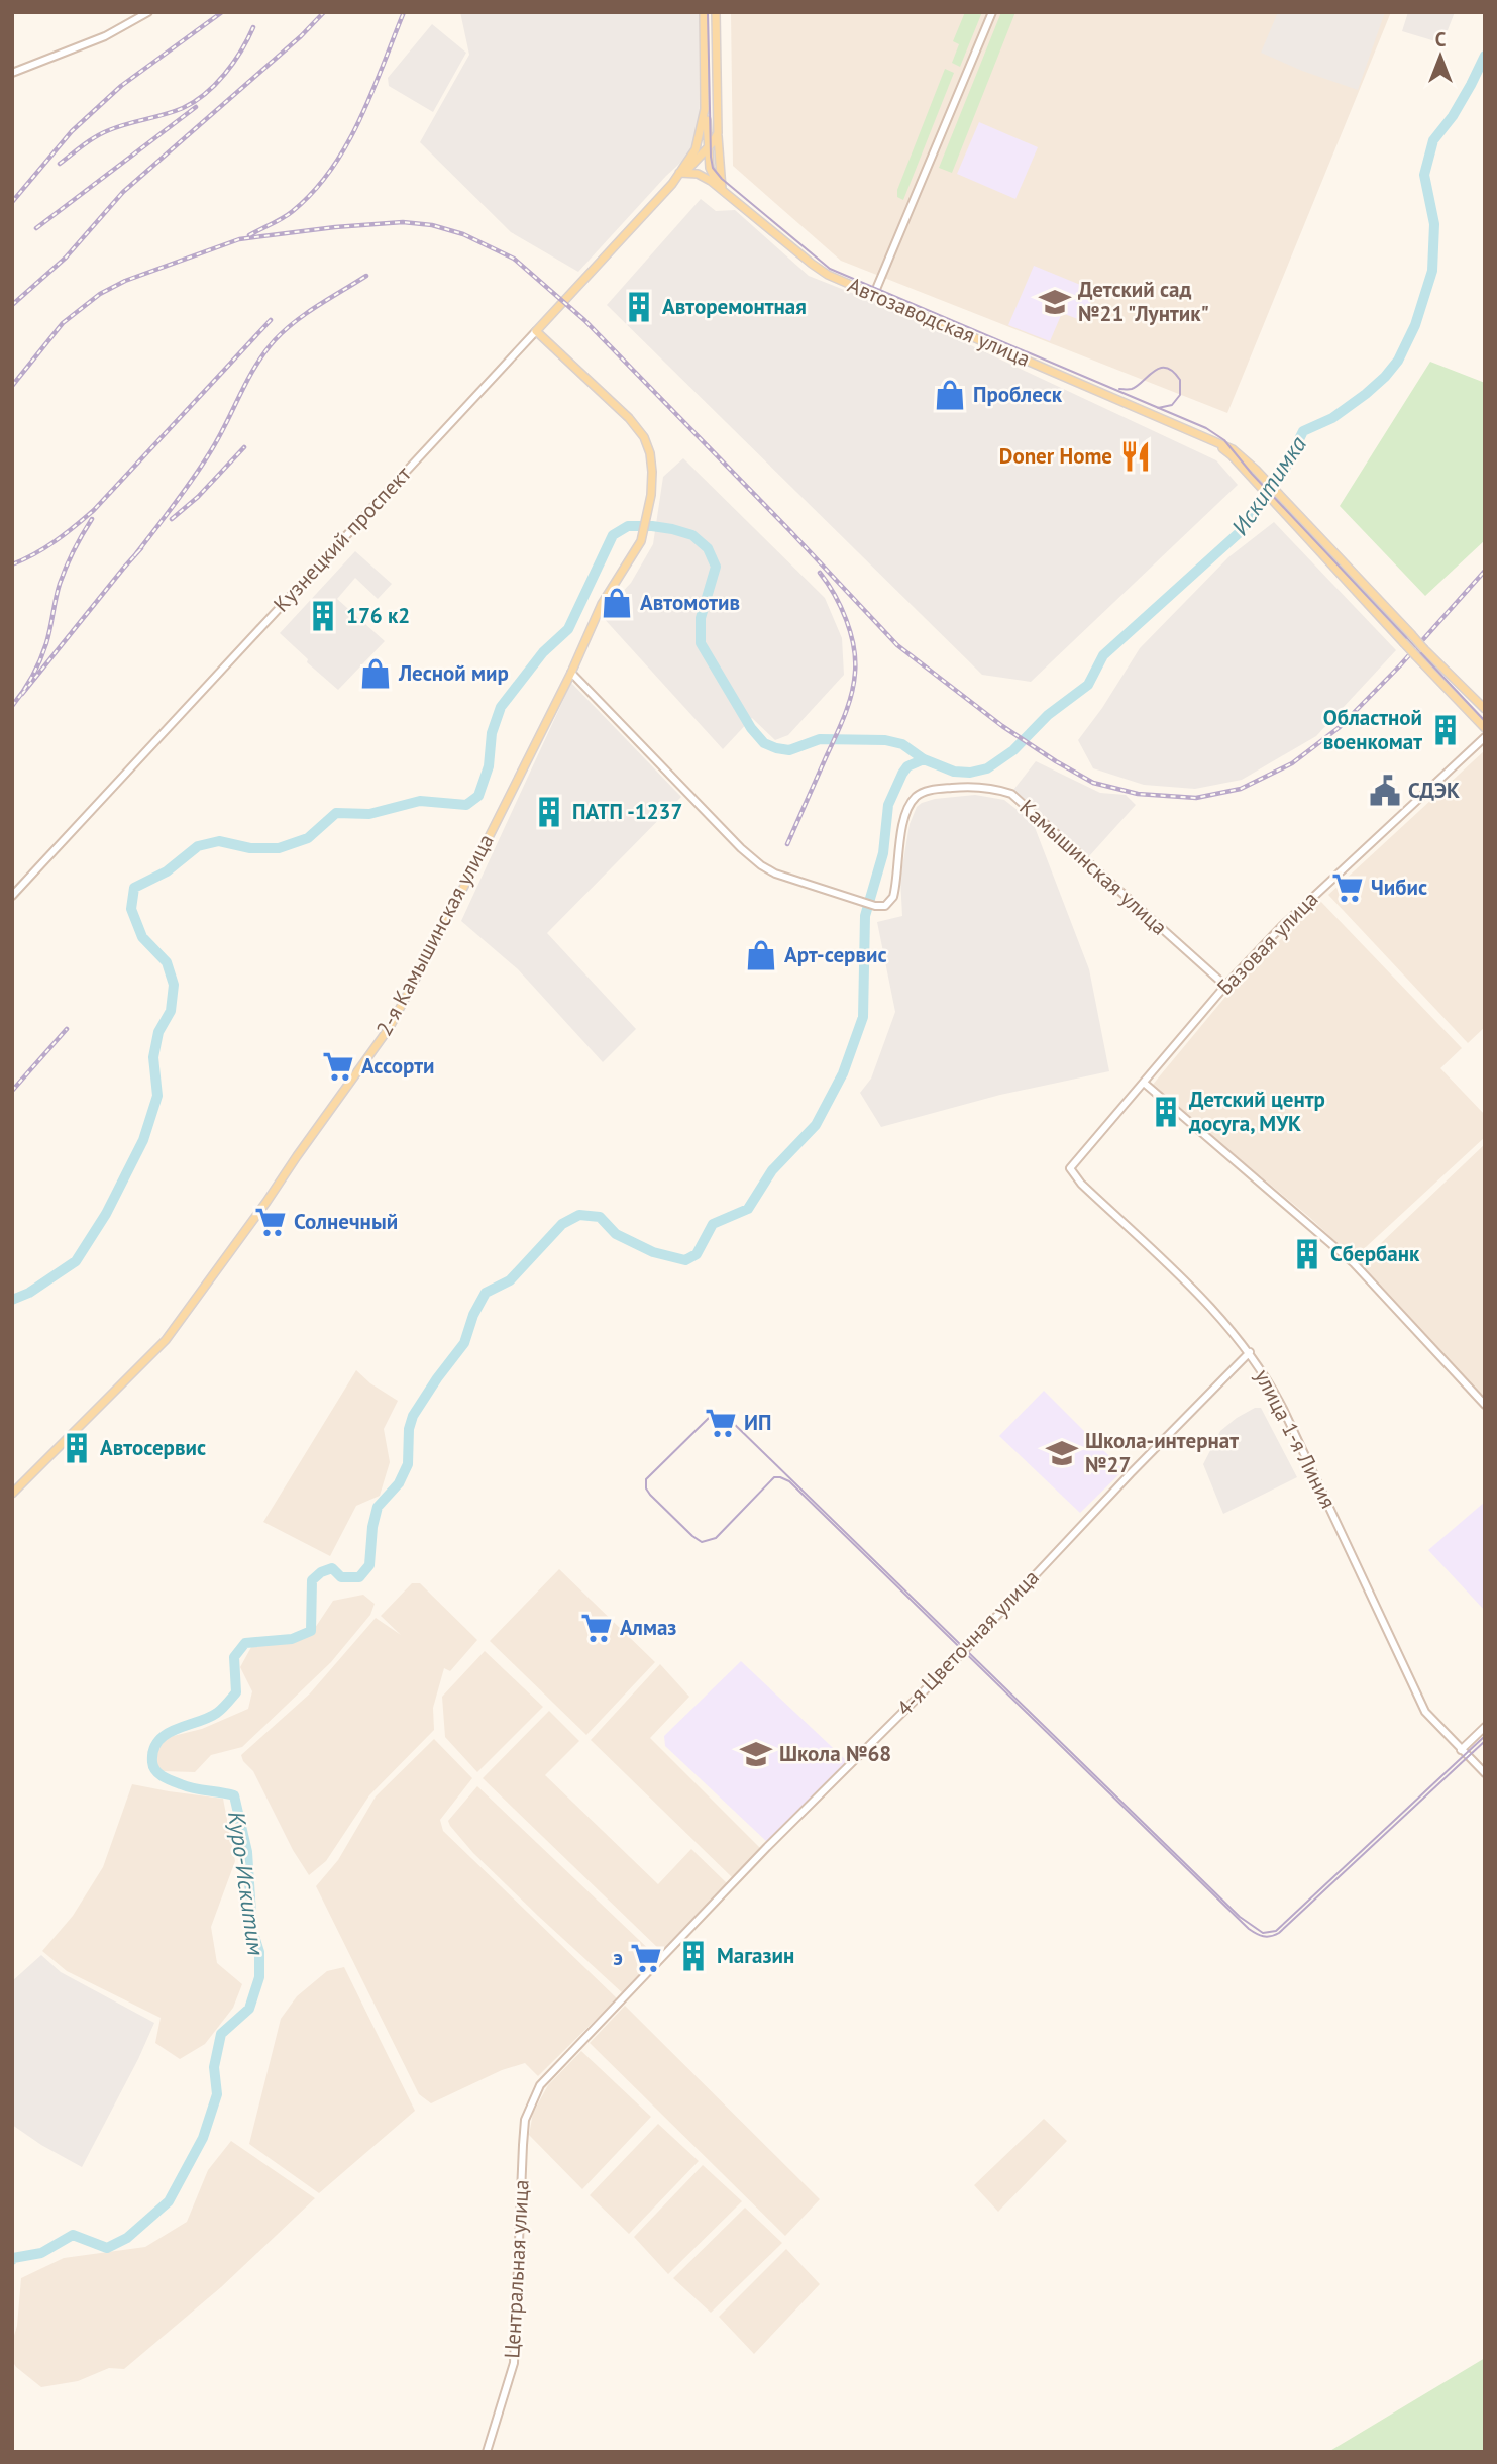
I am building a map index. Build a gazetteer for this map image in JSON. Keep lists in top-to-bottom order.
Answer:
{
  "streets": {
    "main road": ["Автозаводская улица", "Кузнецкий проспект", "2-я Камышинская улица"],
    "street": [
      "Камышинская улица",
      "Базовая улица",
      "улица 1-я Линия",
      "4-я Цветочная улица",
      "Центральная улица"
    ]
  },
  "crossings": [
    ["Автозаводская улица", "Кузнецкий проспект"],
    ["Кузнецкий проспект", "2-я Камышинская улица"],
    ["Камышинская улица", "2-я Камышинская улица"],
    ["Камышинская улица", "Базовая улица"],
    ["Базовая улица", "улица 1-я Линия"],
    ["улица 1-я Линия", "4-я Цветочная улица"],
    ["4-я Цветочная улица", "Центральная улица"]
  ],
  "water": ["Искитимка", "Куро-Искитим"],
  "places": {
    "school or university": ["Детский сад №21 \"Лунтик\"", "Школа-интернат №27", "Школа №68"],
    "building": [
      "Авторемонтная",
      "176 к2",
      "Областной военкомат",
      "ПАТП -1237",
      "Детский центр досуга, МУК",
      "Сбербанк",
      "Автосервис",
      "Магазин"
    ],
    "shop": [
      "Проблеск",
      "Автомотив",
      "Лесной мир",
      "Арт-сервис"
    ],
    "restaurant": ["Doner Home"],
    "public building": ["СДЭК"],
    "supermarket": [
      "Чибис",
      "Ассорти",
      "Солнечный",
      "ИП",
      "Алмаз",
      "э"
    ]
  },
  "north": "top"
}
